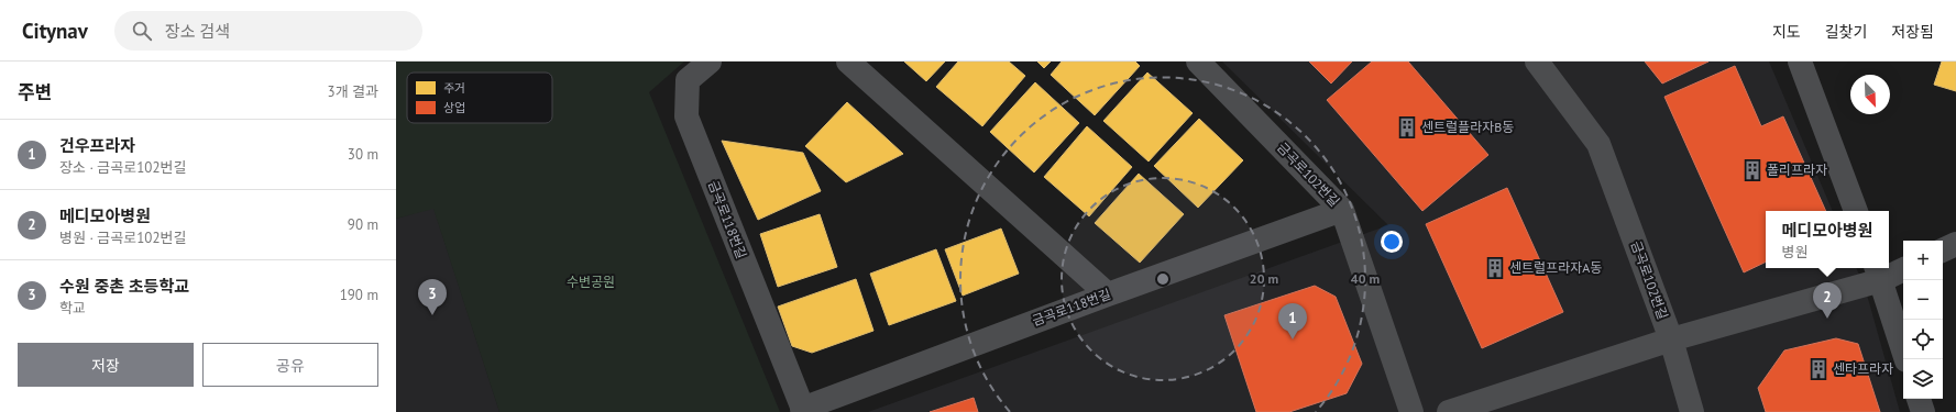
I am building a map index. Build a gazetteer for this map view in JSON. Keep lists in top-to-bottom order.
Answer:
{
  "streets": {
    "street": ["금곡로102번길", "금곡로118번길"]
  },
  "crossings": [
    ["금곡로102번길", "금곡로118번길"]
  ],
  "parks": ["수변공원"],
  "places": {
    "building": [
      "센트럴플라자B동",
      "폴리프라자",
      "센트럴프라자A동",
      "센타프라자"
    ]
  },
  "legend": ["주거", "상업"],
  "north": "bottom right",
  "page": {
    "header": "Citynav",
    "search": "장소 검색",
    "nav": ["지도", "길찾기", "저장됨"],
    "heading": ["주변", "3개 결과"],
    "list": [
      {
        "mark": "1",
        "name": "건우프라자",
        "note": "장소 · 금곡로102번길",
        "value": "30 m"
      },
      {
        "mark": "2",
        "name": "메디모아병원",
        "note": "병원 · 금곡로102번길",
        "value": "90 m"
      },
      {
        "mark": "3",
        "name": "수원 중촌 초등학교",
        "note": "학교",
        "value": "190 m"
      }
    ],
    "popup": ["메디모아병원", "병원"],
    "map_buttons": ["+", "−"],
    "pins": ["3", "2", "1"],
    "buttons": ["저장", "공유"]
  },
  "rings": ["20 m", "40 m"]
}
